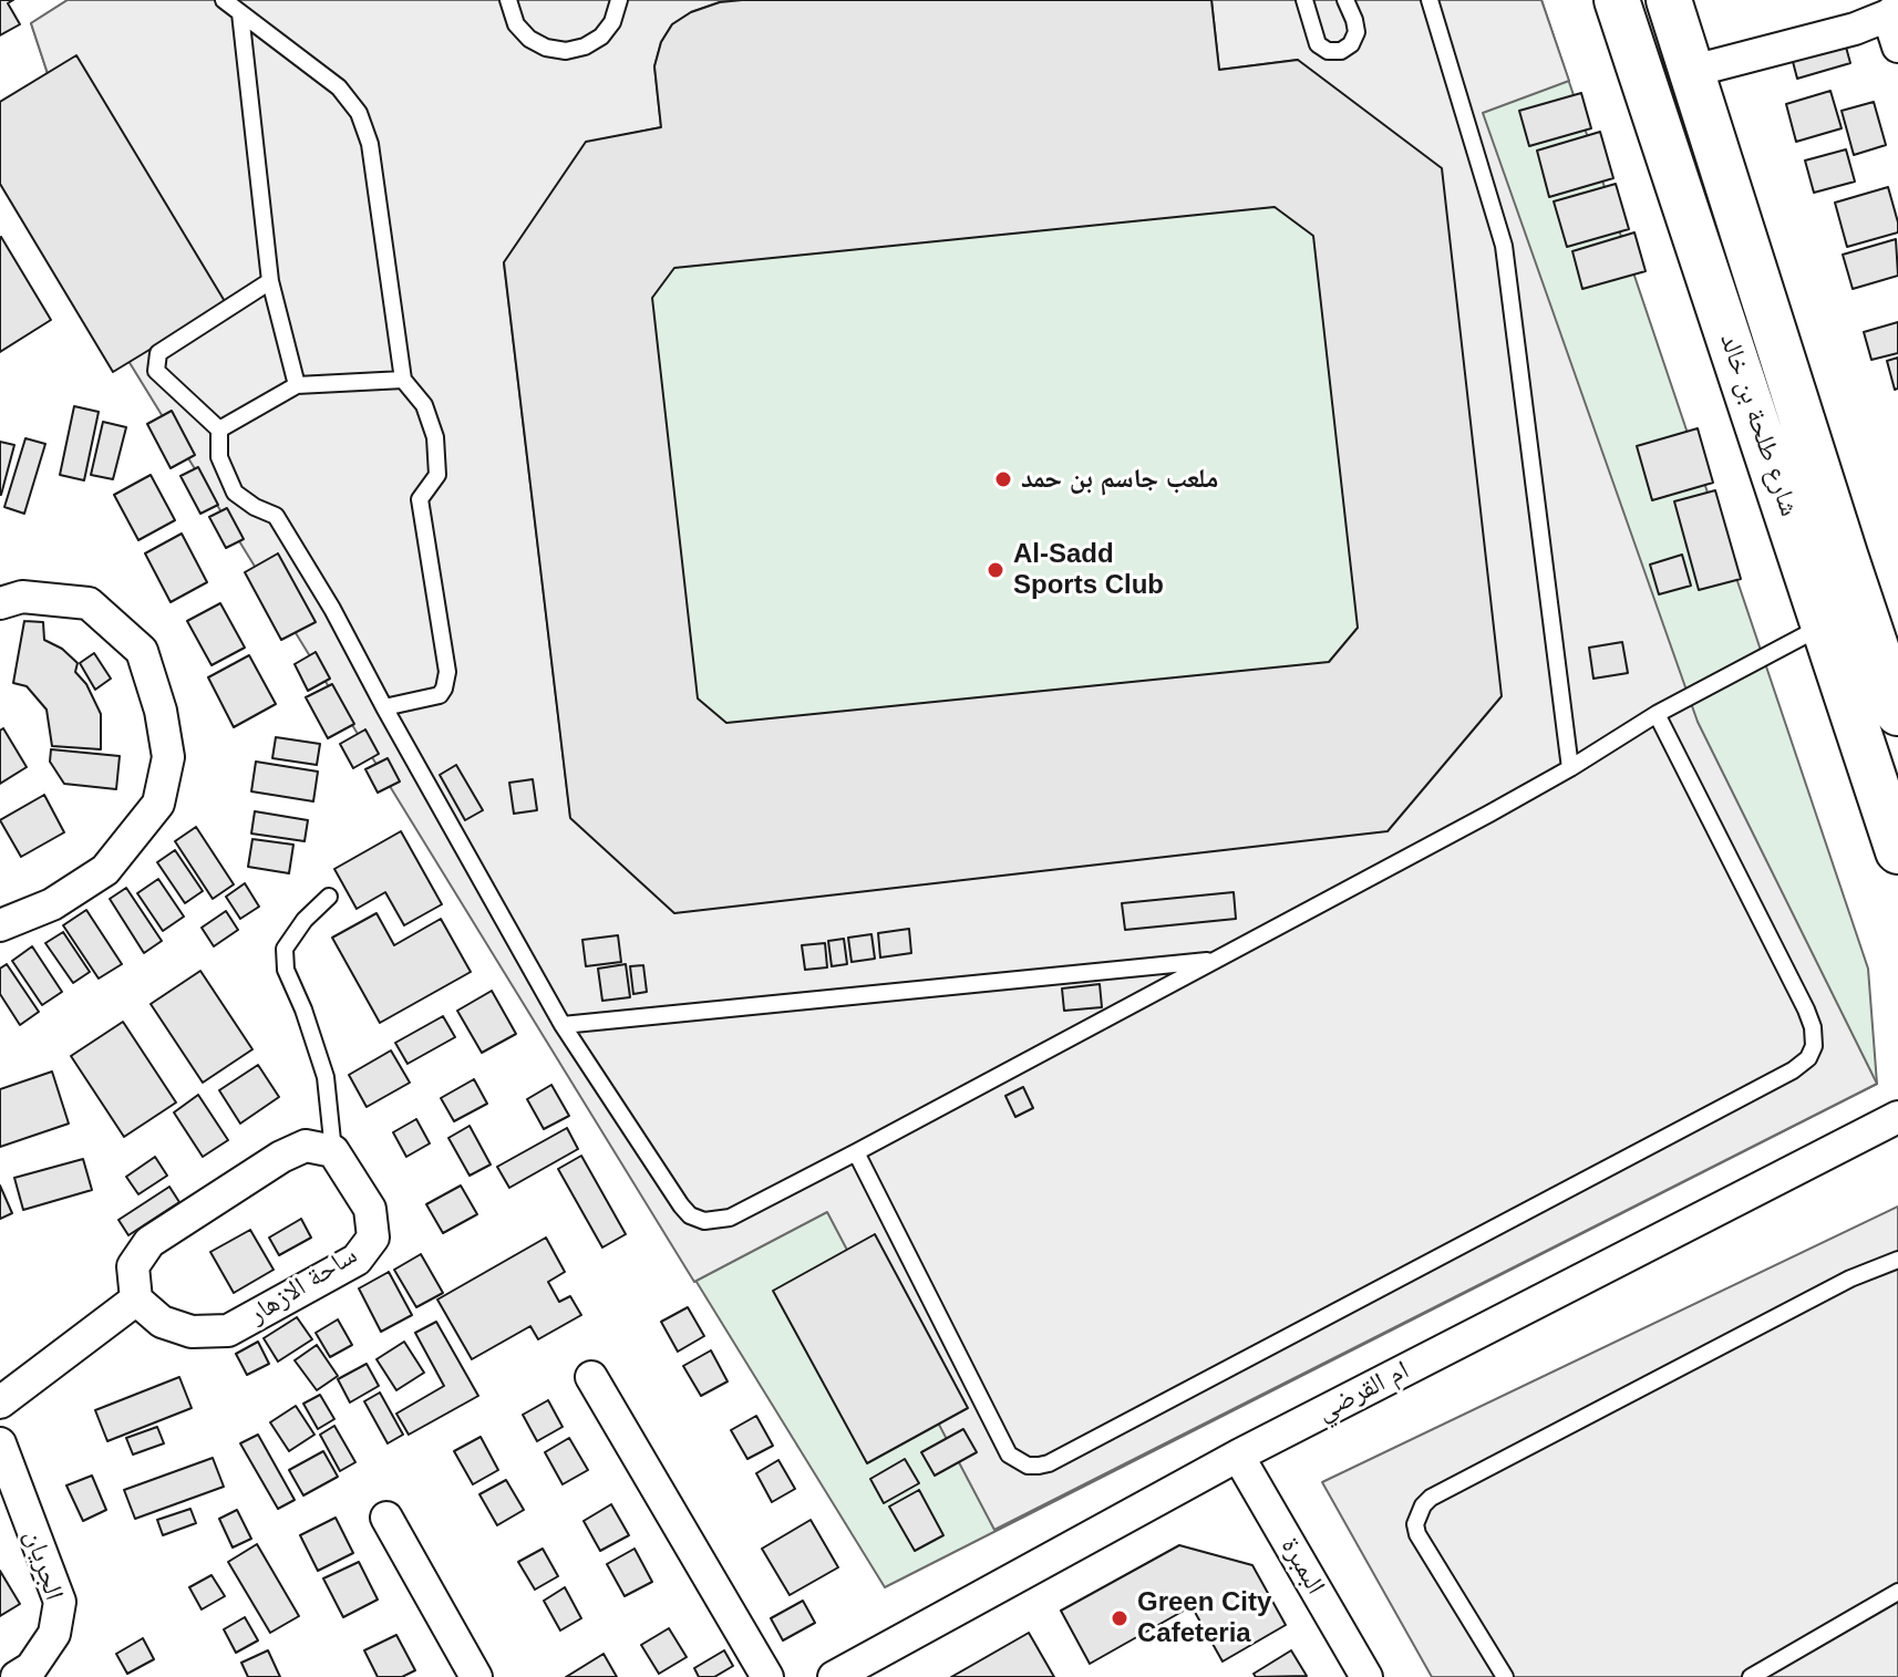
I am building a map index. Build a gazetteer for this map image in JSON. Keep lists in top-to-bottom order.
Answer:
{
  "streets": {
    "street": [
      "شارع طلحة بن خالد",
      "ساحة الازهار",
      "ام القرضي",
      "الجريان",
      "البمبرة"
    ]
  },
  "crossings": [
    ["ام القرضي", "البمبرة"]
  ],
  "places": ["ملعب جاسم بن حمد", "Al-Sadd Sports Club", "Green City Cafeteria"]
}
